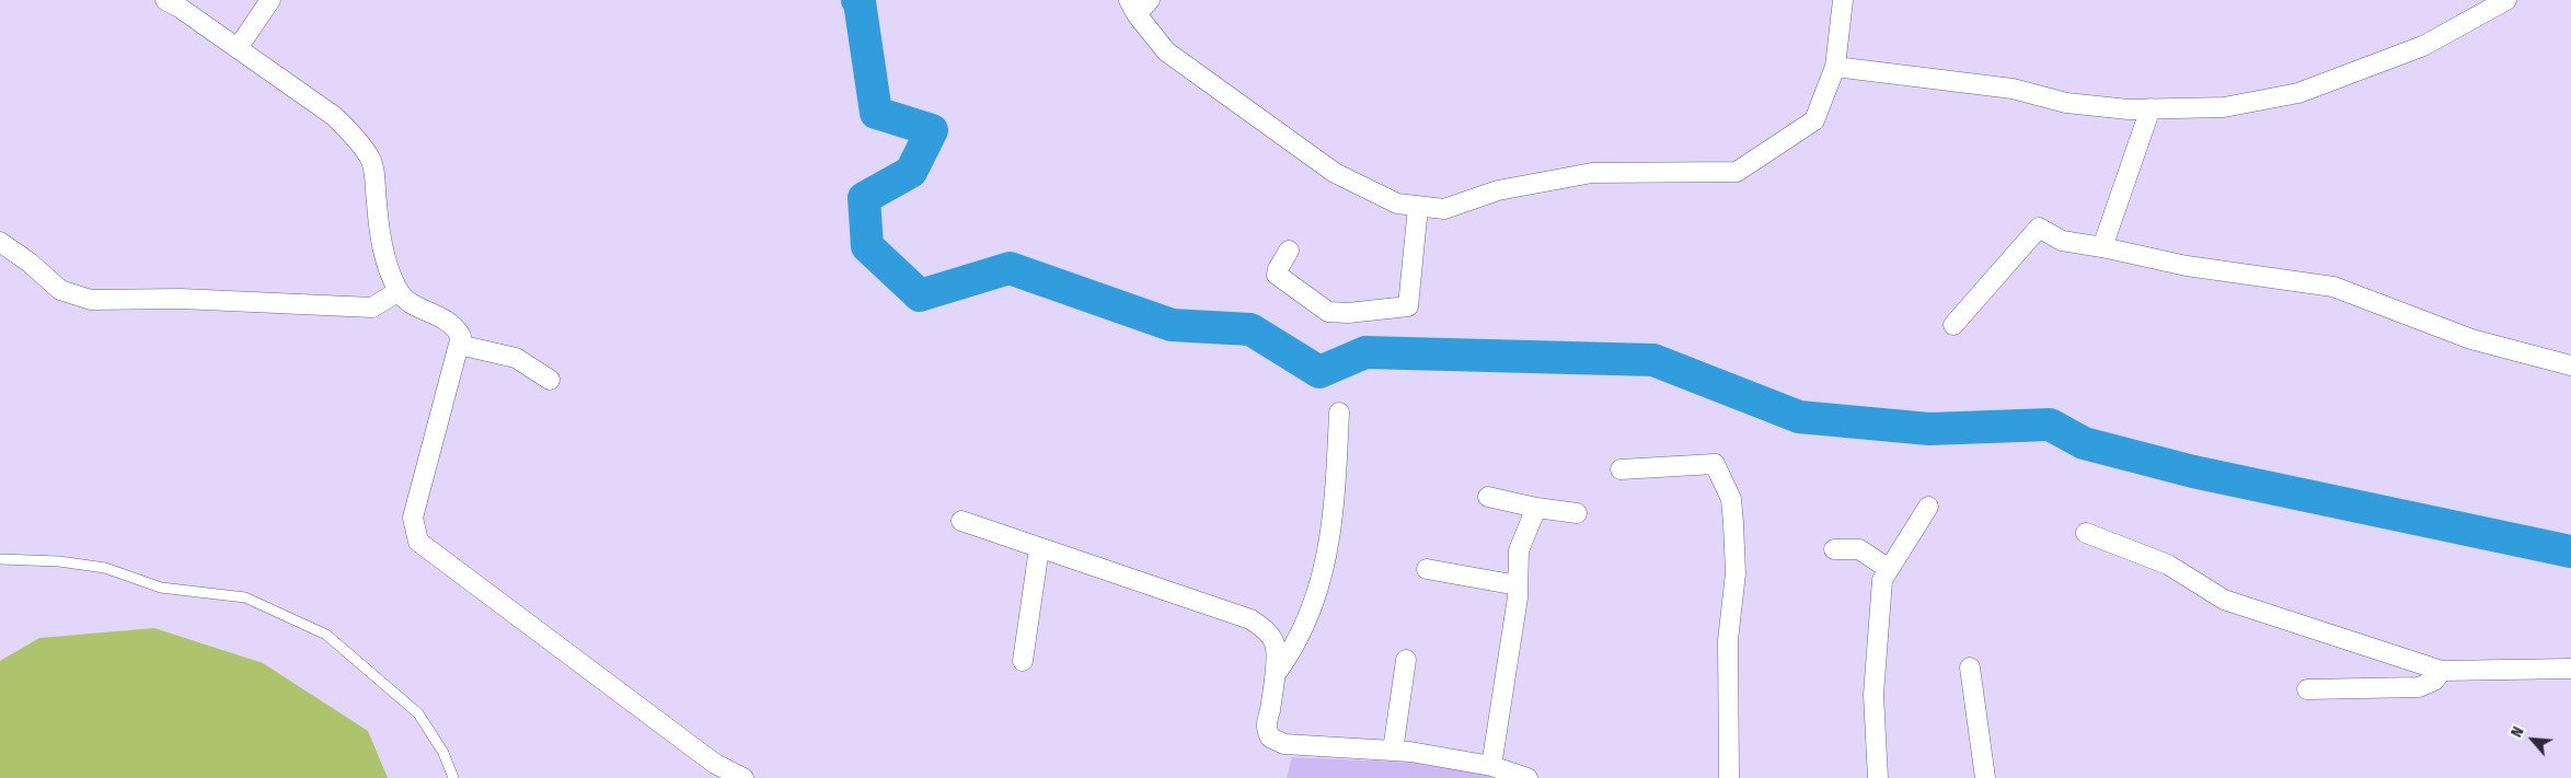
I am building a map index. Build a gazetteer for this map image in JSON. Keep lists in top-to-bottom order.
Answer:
{
  "north": "top left"
}
